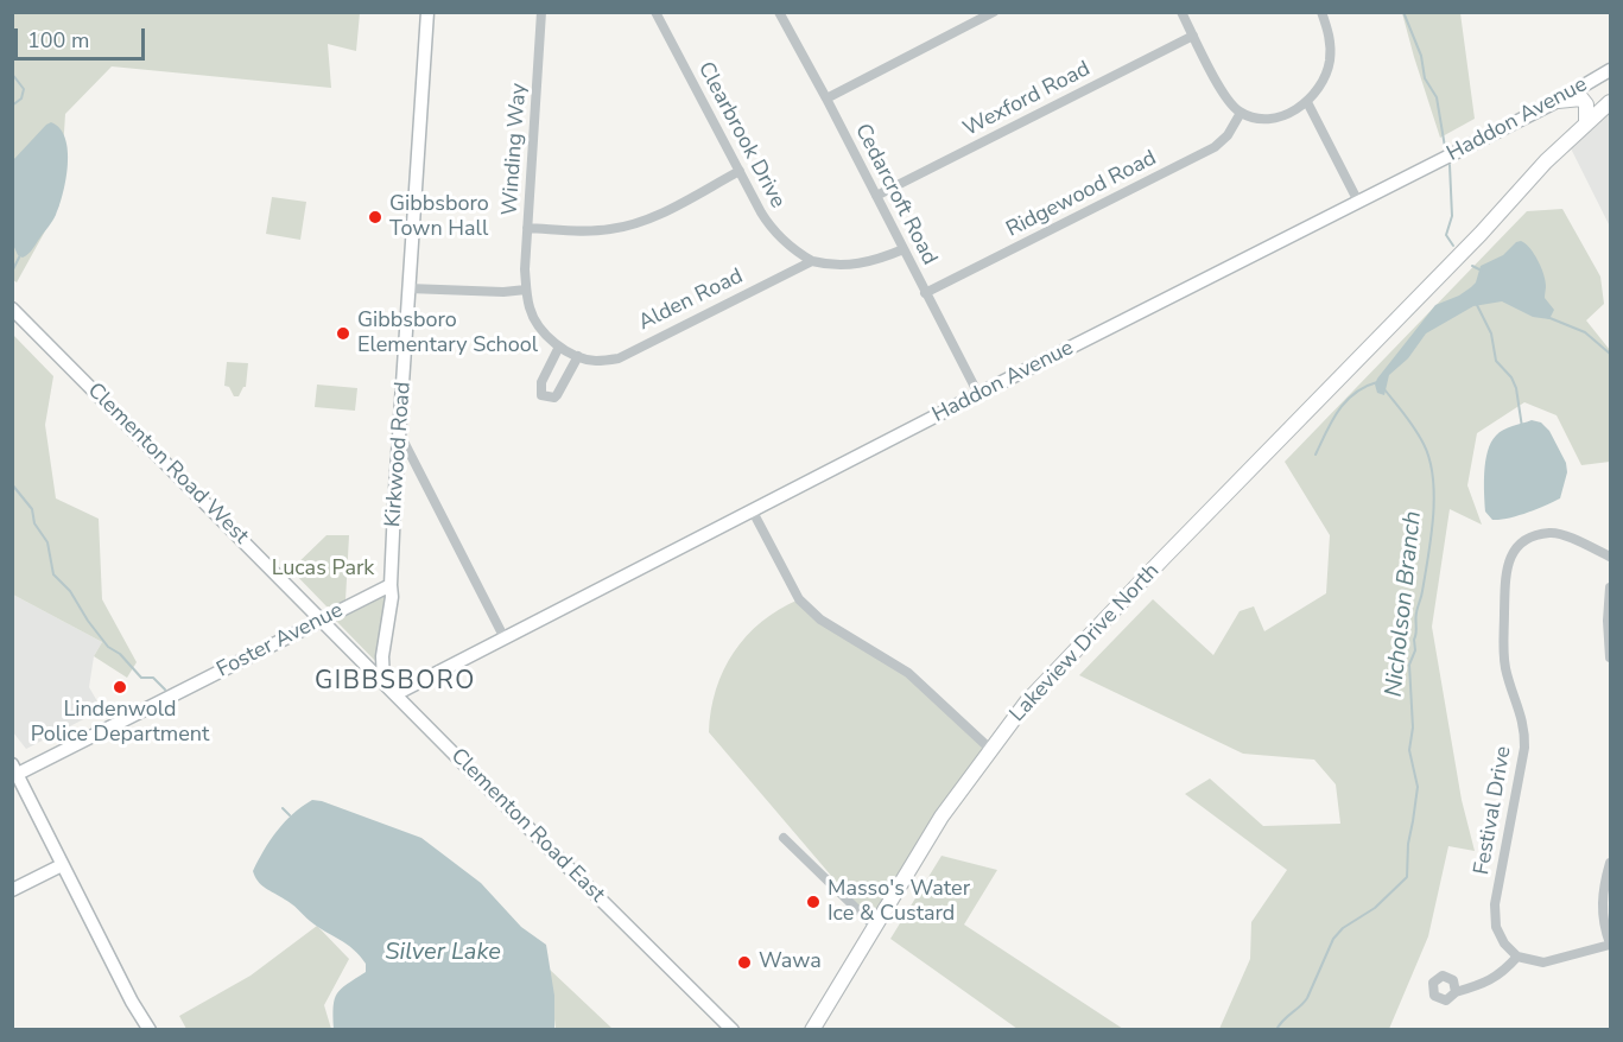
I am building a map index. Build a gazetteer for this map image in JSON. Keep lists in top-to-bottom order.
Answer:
{
  "streets": {
    "main road": ["Lakeview Drive North"],
    "street": [
      "Wexford Road",
      "Haddon Avenue",
      "Clearbrook Drive",
      "Winding Way",
      "Cedarcroft Road",
      "Ridgewood Road",
      "Alden Road",
      "Kirkwood Road",
      "Clementon Road West",
      "Foster Avenue",
      "Festival Drive",
      "Clementon Road East"
    ]
  },
  "crossings": [
    ["Wexford Road", "Cedarcroft Road"],
    ["Haddon Avenue", "Cedarcroft Road"],
    ["Haddon Avenue", "Clementon Road East"],
    ["Clearbrook Drive", "Alden Road"],
    ["Winding Way", "Alden Road"],
    ["Cedarcroft Road", "Ridgewood Road"],
    ["Kirkwood Road", "Foster Avenue"],
    ["Kirkwood Road", "Clementon Road East"],
    ["Clementon Road West", "Foster Avenue"],
    ["Clementon Road West", "Clementon Road East"],
    ["Foster Avenue", "Clementon Road East"]
  ],
  "districts": ["GIBBSBORO"],
  "water": ["Nicholson Branch", "Silver Lake"],
  "parks": ["Lucas Park"],
  "places": [
    "Gibbsboro Town Hall",
    "Gibbsboro Elementary School",
    "Lindenwold Police Department",
    "Masso's Water Ice & Custard",
    "Wawa"
  ],
  "scale_bar": "100 m"
}
